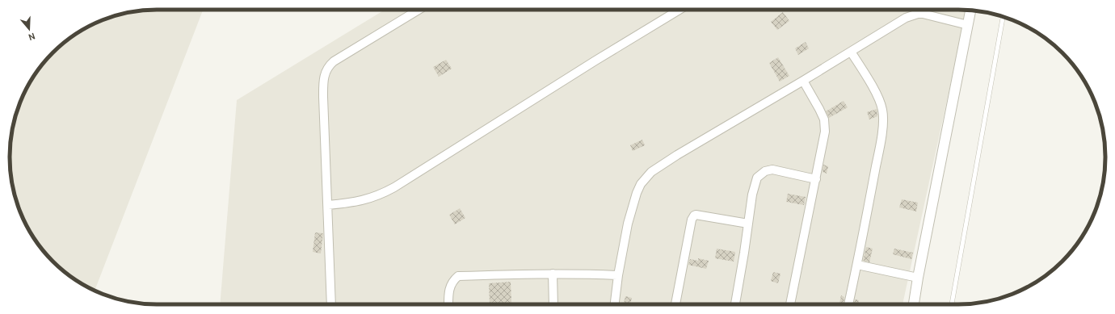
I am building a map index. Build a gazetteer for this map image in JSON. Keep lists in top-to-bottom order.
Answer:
{
  "north": "bottom"
}
